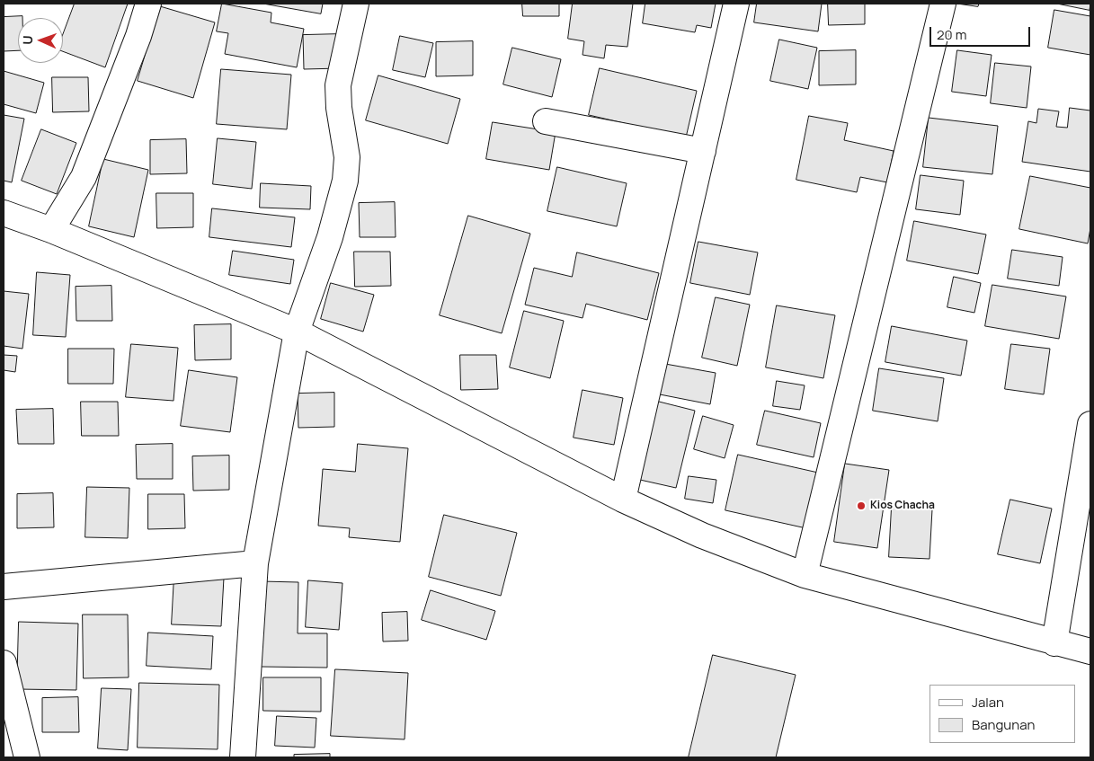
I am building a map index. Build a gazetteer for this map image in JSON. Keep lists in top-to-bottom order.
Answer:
{
  "places": ["Kios Chacha"],
  "legend": ["Jalan", "Bangunan"],
  "scale_bar": "20 m",
  "north": "left"
}
